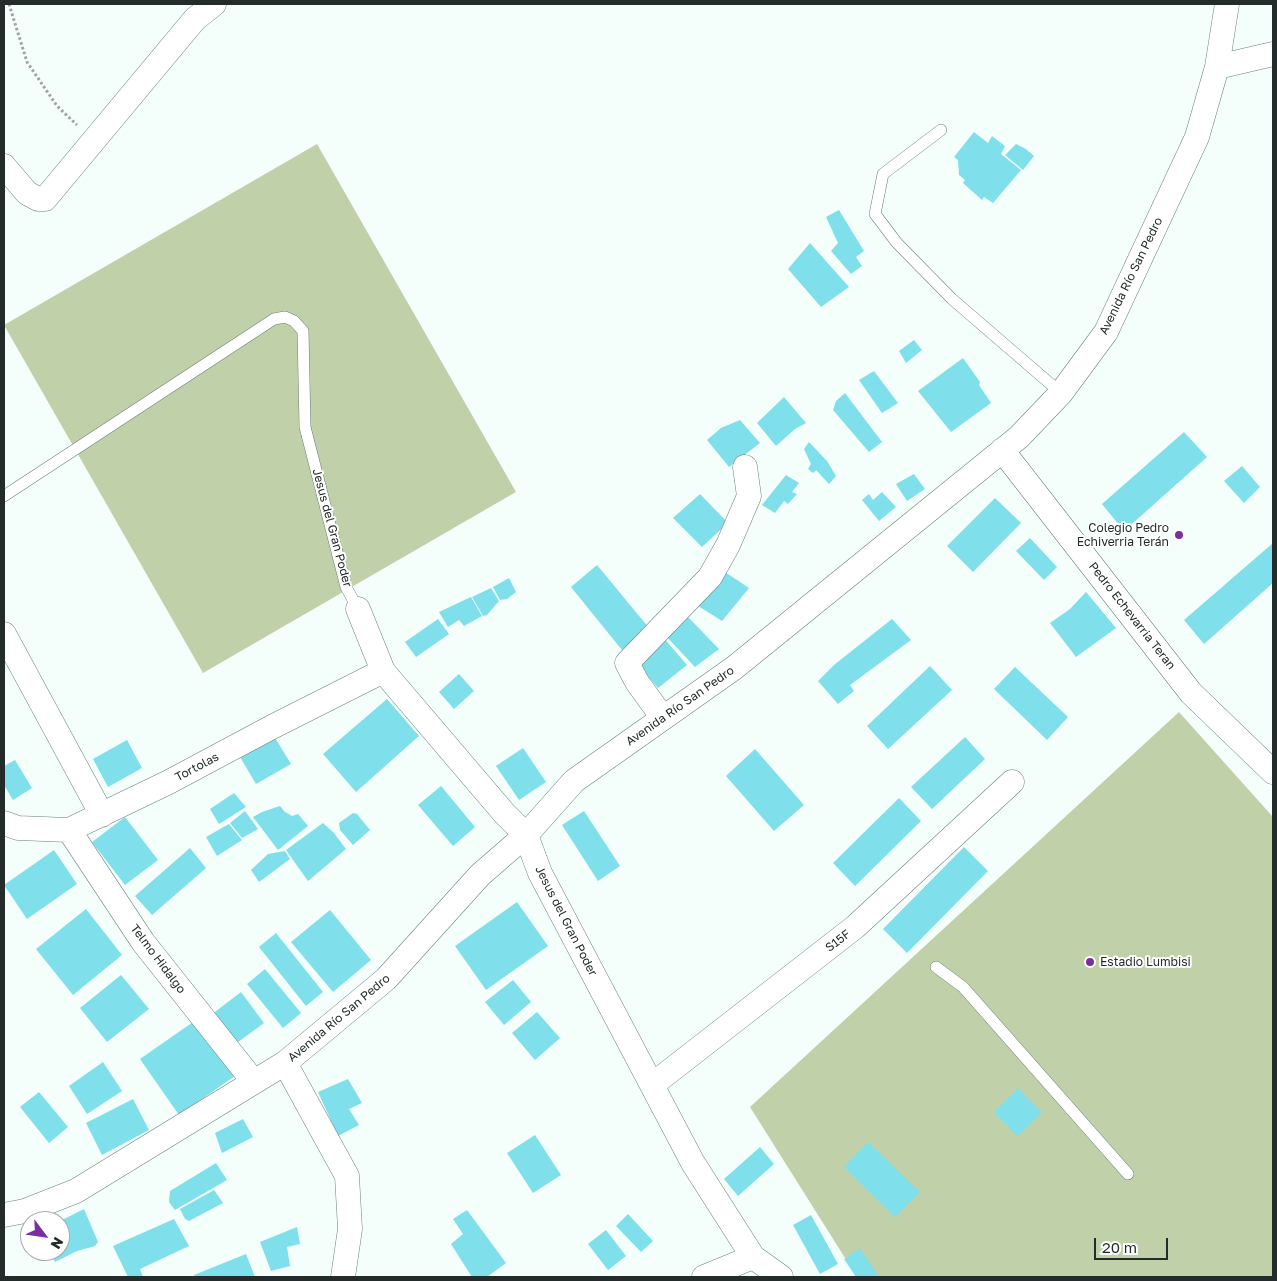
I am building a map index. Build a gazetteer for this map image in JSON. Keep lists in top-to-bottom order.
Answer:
{
  "streets": {
    "street": [
      "Avenida Río San Pedro",
      "Jesus del Gran Poder",
      "Pedro Echevarria Teran",
      "Tortolas",
      "S15F",
      "Telmo Hidalgo"
    ]
  },
  "crossings": [
    ["Avenida Río San Pedro", "Jesus del Gran Poder"],
    ["Avenida Río San Pedro", "Pedro Echevarria Teran"],
    ["Avenida Río San Pedro", "Telmo Hidalgo"],
    ["Jesus del Gran Poder", "Tortolas"],
    ["Jesus del Gran Poder", "S15F"],
    ["Tortolas", "Telmo Hidalgo"]
  ],
  "places": ["Colegio Pedro Echiverria Terán", "Estadio Lumbisi"],
  "scale_bar": "20 m",
  "north": "bottom right"
}
